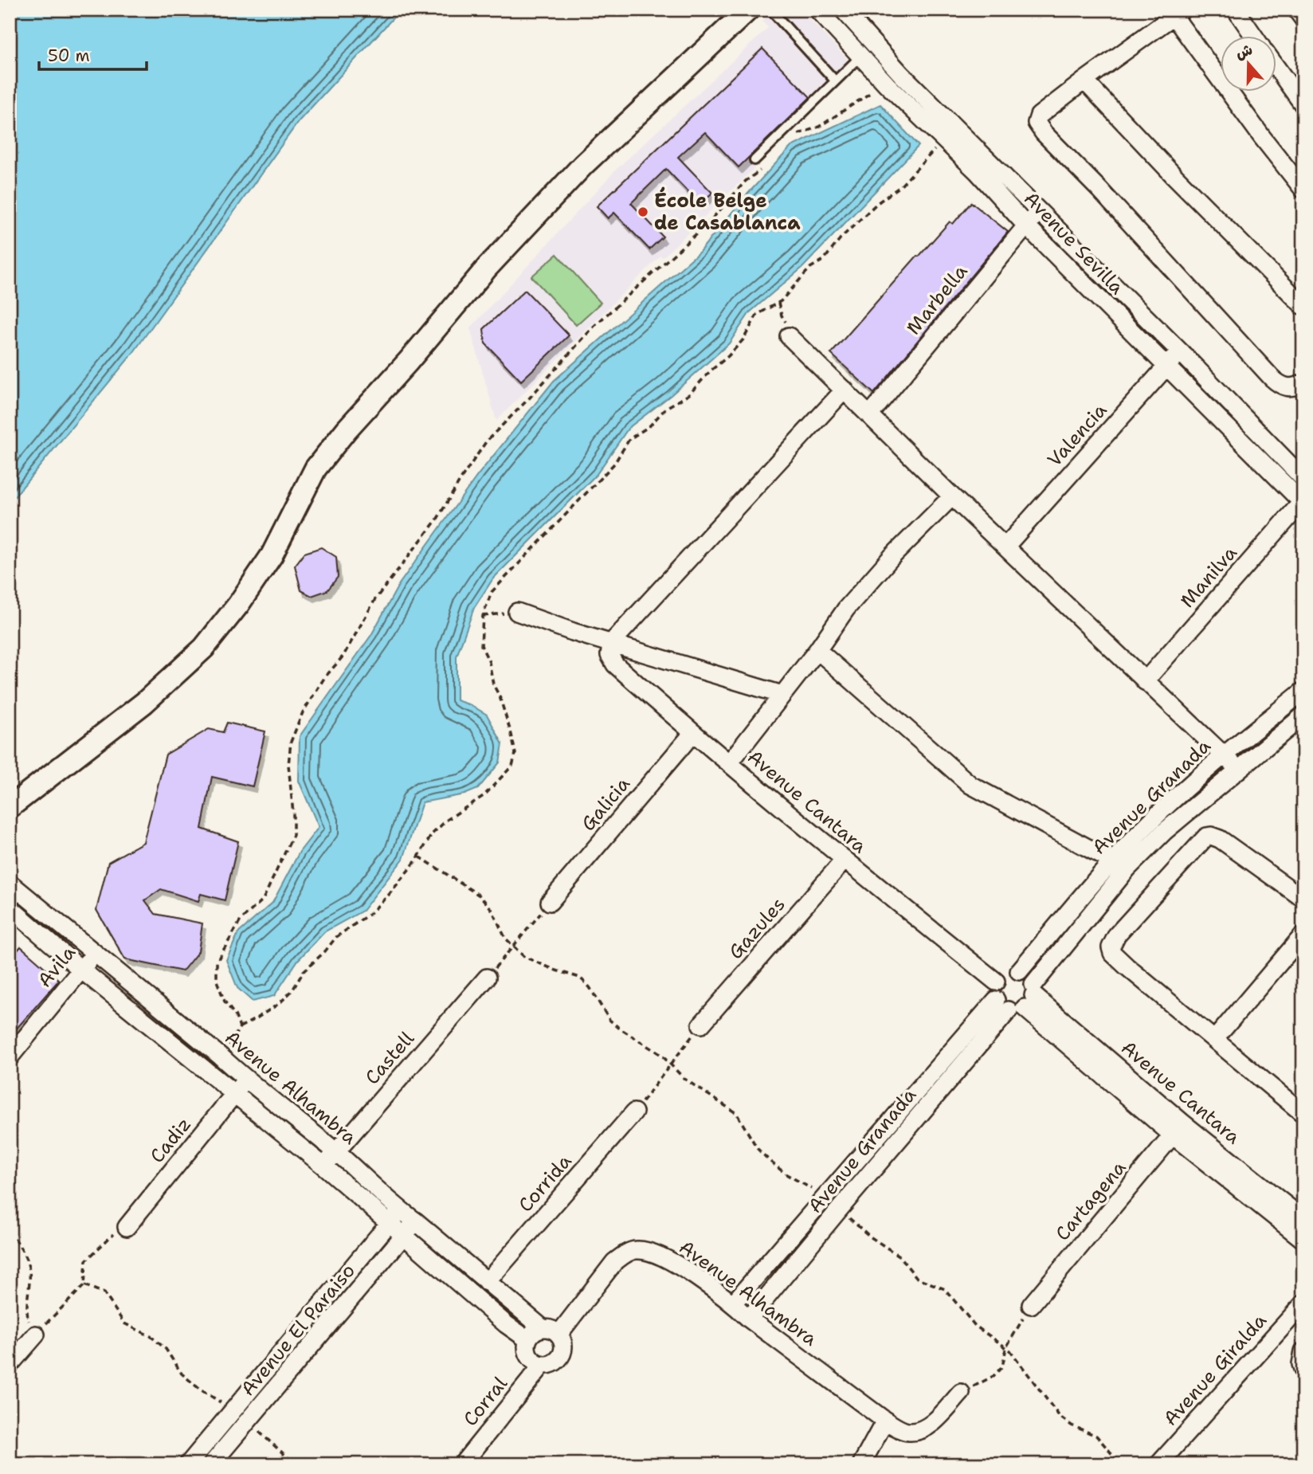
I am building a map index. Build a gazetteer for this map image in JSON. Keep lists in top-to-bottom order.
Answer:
{
  "streets": {
    "street": [
      "Avenue Sevilla",
      "Marbella",
      "Valencia",
      "Manilva",
      "Avenue Granada",
      "Avenue Cantara",
      "Galicia",
      "Gazules",
      "Avila",
      "Castell",
      "Avenue Alhambra",
      "Cadiz",
      "Corrida",
      "Cartagena",
      "Avenue El Paraiso",
      "Avenue Giralda",
      "Corral"
    ]
  },
  "crossings": [
    ["Avenue Sevilla", "Marbella"],
    ["Avenue Sevilla", "Valencia"],
    ["Avenue Sevilla", "Manilva"],
    ["Avenue Granada", "Avenue Alhambra"],
    ["Avenue Cantara", "Galicia"],
    ["Avenue Cantara", "Gazules"],
    ["Avenue Cantara", "Cartagena"],
    ["Avila", "Avenue Alhambra"],
    ["Castell", "Avenue Alhambra"],
    ["Avenue Alhambra", "Cadiz"],
    ["Avenue Alhambra", "Corrida"],
    ["Avenue Alhambra", "Avenue El Paraiso"],
    ["Avenue Alhambra", "Corral"]
  ],
  "places": ["École Belge de Casablanca"],
  "scale_bar": "50 m",
  "north": "top"
}
